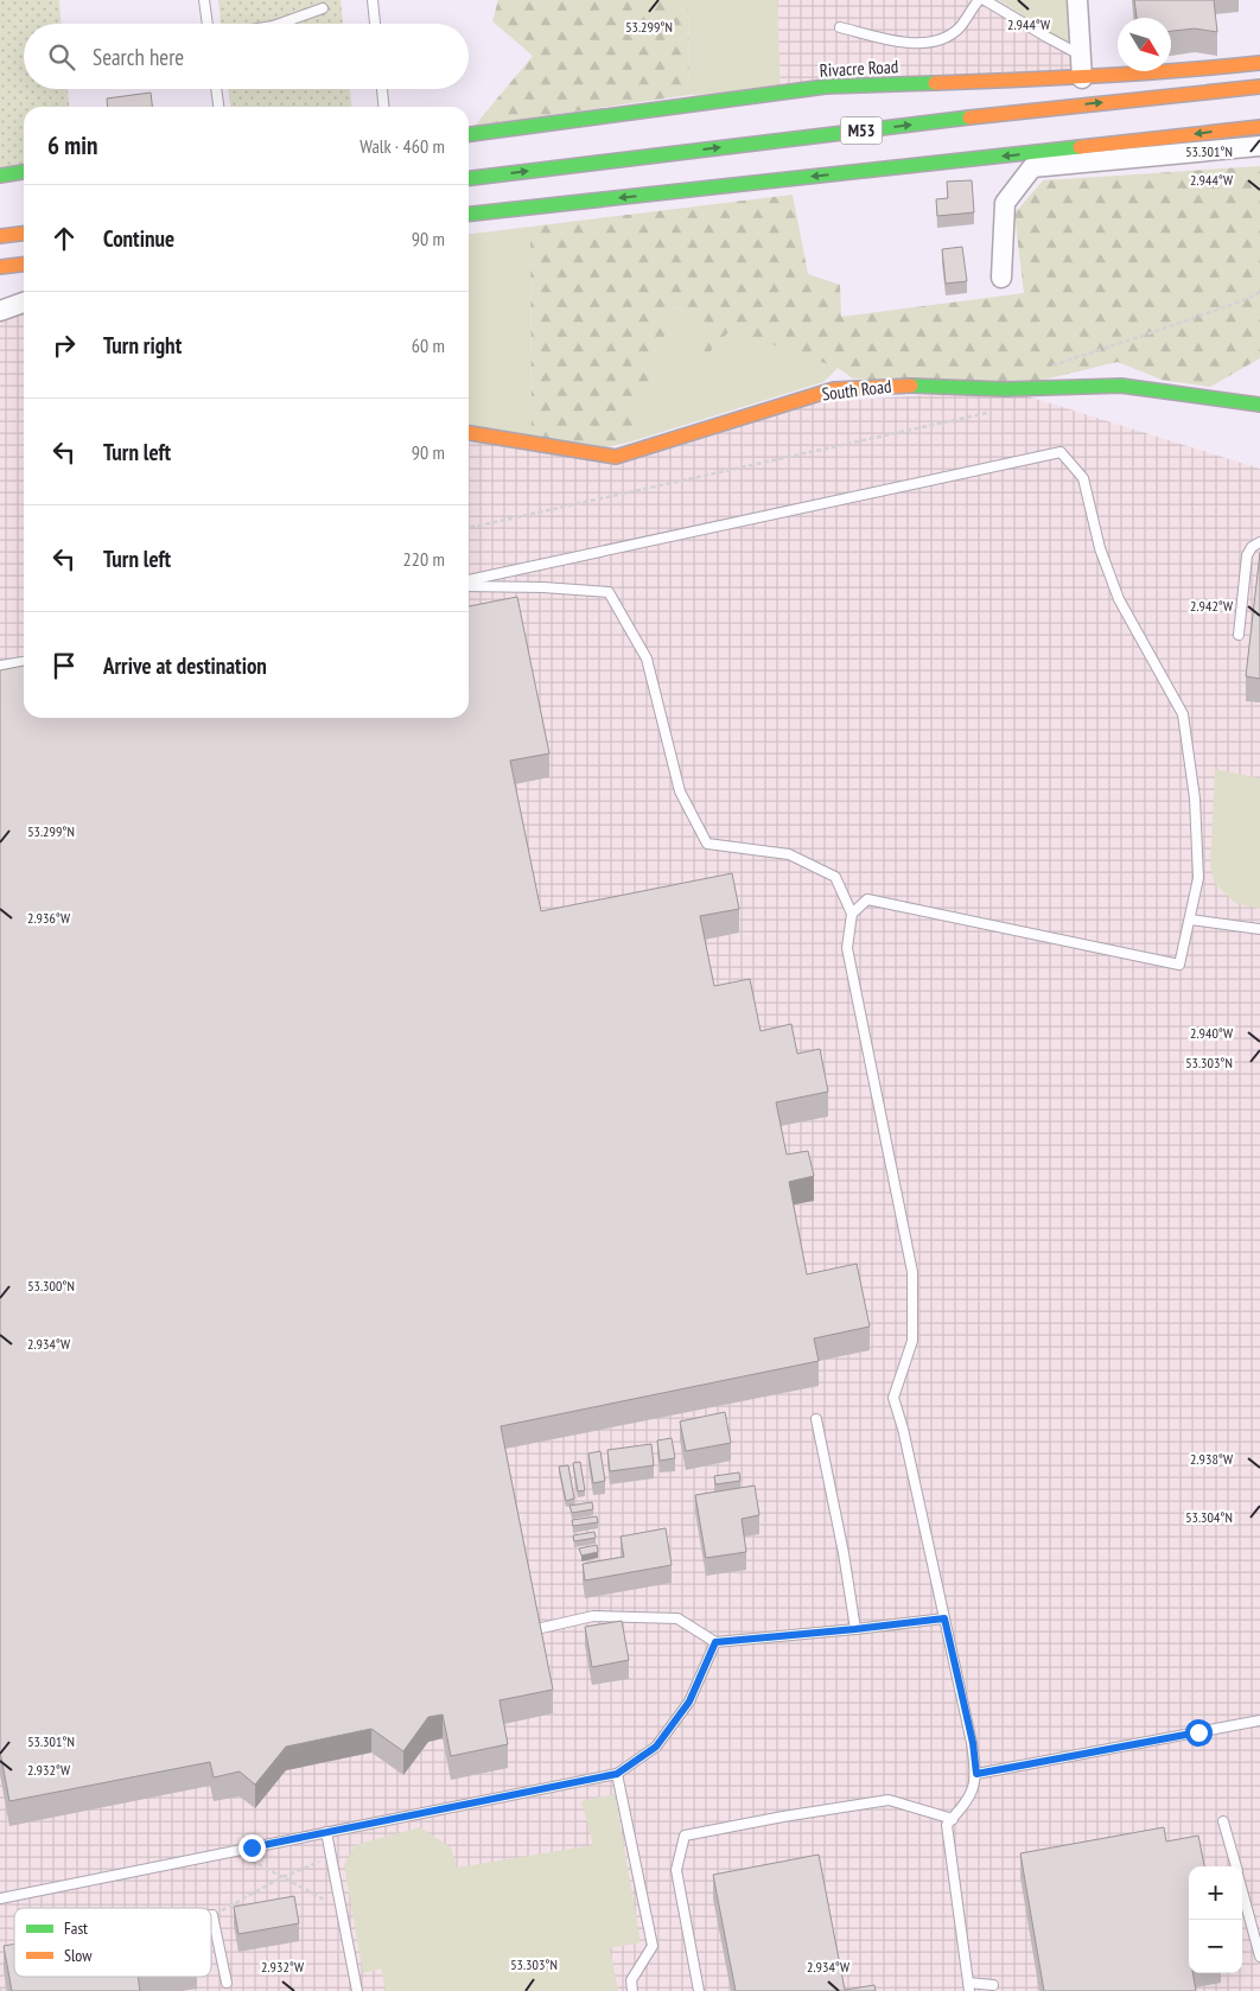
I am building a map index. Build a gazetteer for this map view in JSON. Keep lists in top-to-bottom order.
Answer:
{
  "streets": {
    "main road": ["Rivacre Road", "M53", "South Road"]
  },
  "legend": ["Fast", "Slow"],
  "north": "bottom right",
  "page": {
    "search": "Search here",
    "heading": ["6 min", "Walk · 460 m"],
    "list": [
      ["Continue", "90 m"],
      ["Turn right", "60 m"],
      ["Turn left", "90 m"],
      ["Turn left", "220 m"],
      "Arrive at destination"
    ],
    "map_buttons": ["+", "−"]
  },
  "coordinates": [
    "2.944°W",
    "53.299°N",
    "53.301°N",
    "2.942°W",
    "2.936°W",
    "2.940°W",
    "53.303°N",
    "53.300°N",
    "2.934°W",
    "2.938°W",
    "53.304°N",
    "2.932°W"
  ]
}
